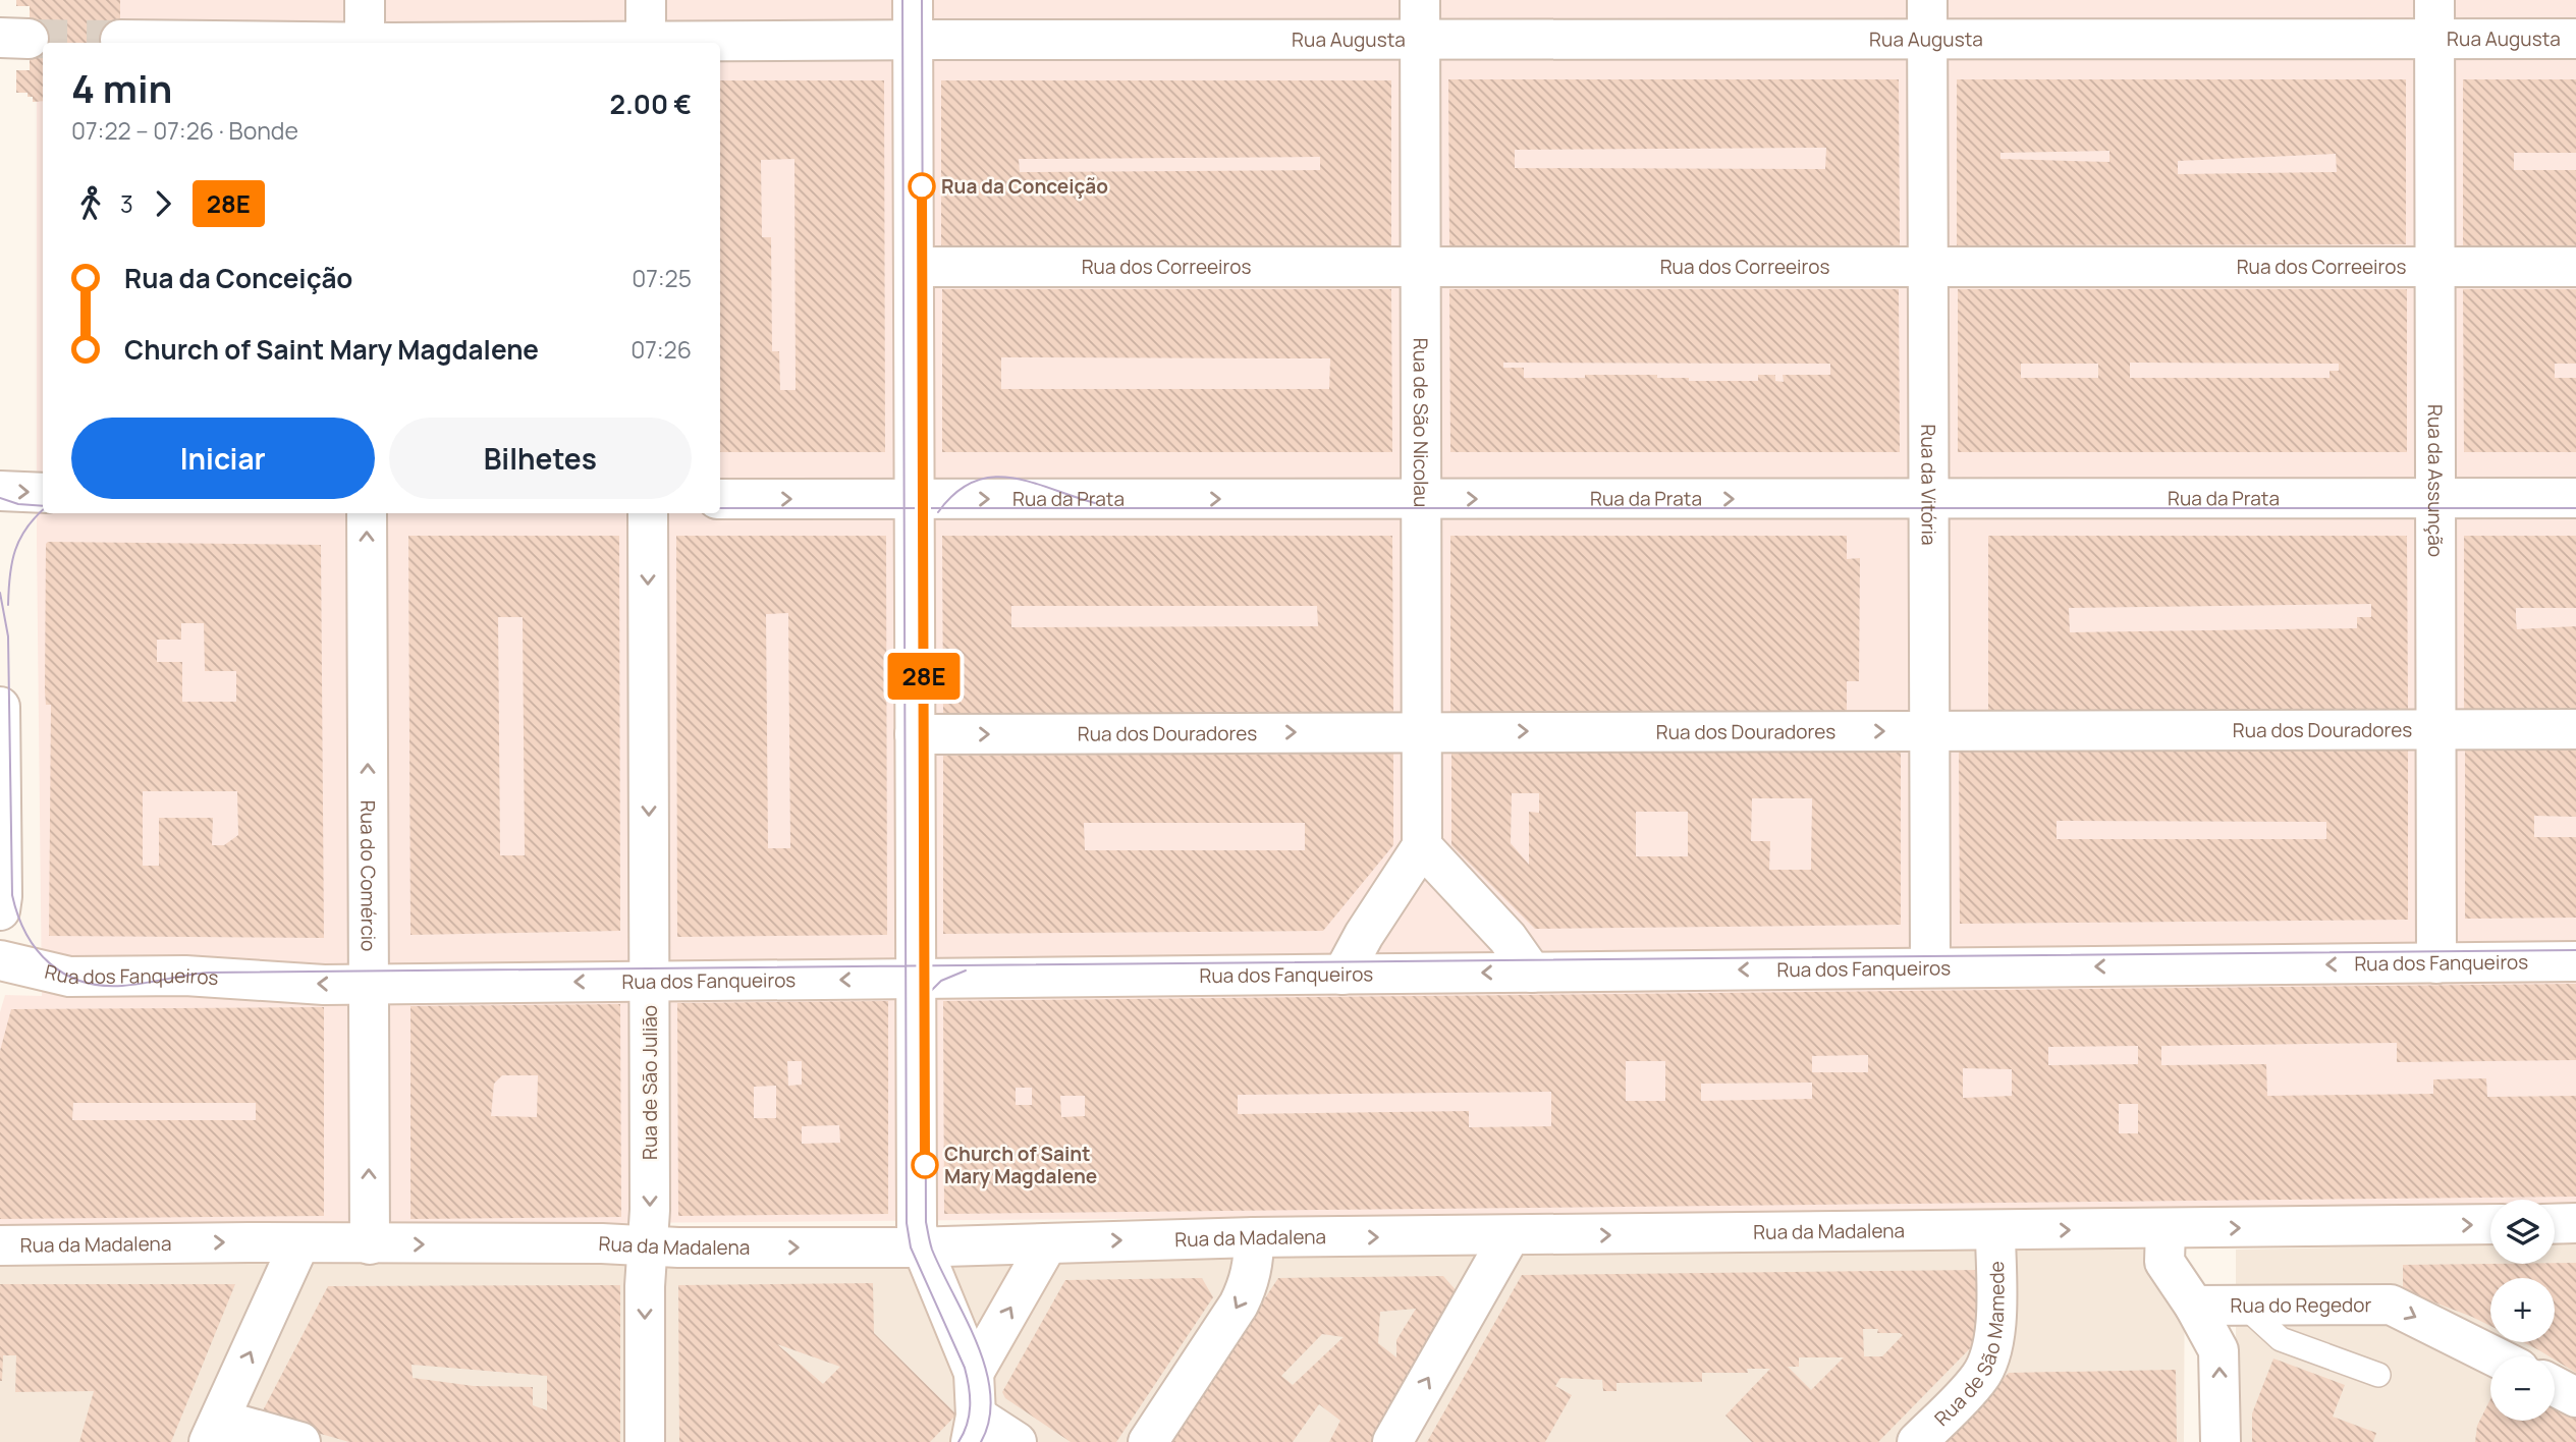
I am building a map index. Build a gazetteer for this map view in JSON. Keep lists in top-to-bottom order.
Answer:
{
  "streets": {
    "street": [
      "Rua Augusta",
      "Rua dos Correeiros",
      "Rua de São Nicolau",
      "Rua da Assunção",
      "Rua da Vitória",
      "Rua da Prata",
      "Rua dos Douradores",
      "Rua do Comércio",
      "Rua dos Fanqueiros",
      "Rua de São Julião",
      "Rua da Madalena",
      "Rua do Regedor",
      "Rua de São Mamede"
    ]
  },
  "crossings": [
    ["Rua Augusta", "Rua de São Nicolau"],
    ["Rua Augusta", "Rua da Assunção"],
    ["Rua Augusta", "Rua da Vitória"],
    ["Rua dos Correeiros", "Rua de São Nicolau"],
    ["Rua dos Correeiros", "Rua da Assunção"],
    ["Rua dos Correeiros", "Rua da Vitória"],
    ["Rua de São Nicolau", "Rua da Prata"],
    ["Rua de São Nicolau", "Rua dos Douradores"],
    ["Rua da Assunção", "Rua da Prata"],
    ["Rua da Assunção", "Rua dos Douradores"],
    ["Rua da Assunção", "Rua dos Fanqueiros"],
    ["Rua da Vitória", "Rua da Prata"],
    ["Rua da Vitória", "Rua dos Douradores"],
    ["Rua da Vitória", "Rua dos Fanqueiros"],
    ["Rua do Comércio", "Rua dos Fanqueiros"],
    ["Rua do Comércio", "Rua da Madalena"],
    ["Rua dos Fanqueiros", "Rua de São Julião"],
    ["Rua de São Julião", "Rua da Madalena"],
    ["Rua da Madalena", "Rua de São Mamede"]
  ],
  "one_way": [
    "Rua da Prata",
    "Rua dos Douradores",
    "Rua do Comércio",
    "Rua dos Fanqueiros",
    "Rua da Madalena",
    "Rua do Regedor"
  ],
  "places": ["Rua da Conceição", "Church of Saint Mary Magdalene"],
  "lines": ["tram line 28E"],
  "page": {
    "on_map": "28E",
    "heading": ["4 min", "07:22 – 07:26 · Bonde", "2.00 €"],
    "legs": ["3", "28E"],
    "list": [
      {
        "name": "Rua da Conceição",
        "value": "07:25"
      },
      {
        "name": "Church of Saint Mary Magdalene",
        "value": "07:26"
      }
    ],
    "buttons": ["Iniciar", "Bilhetes"],
    "map_buttons": ["+", "−"]
  }
}
